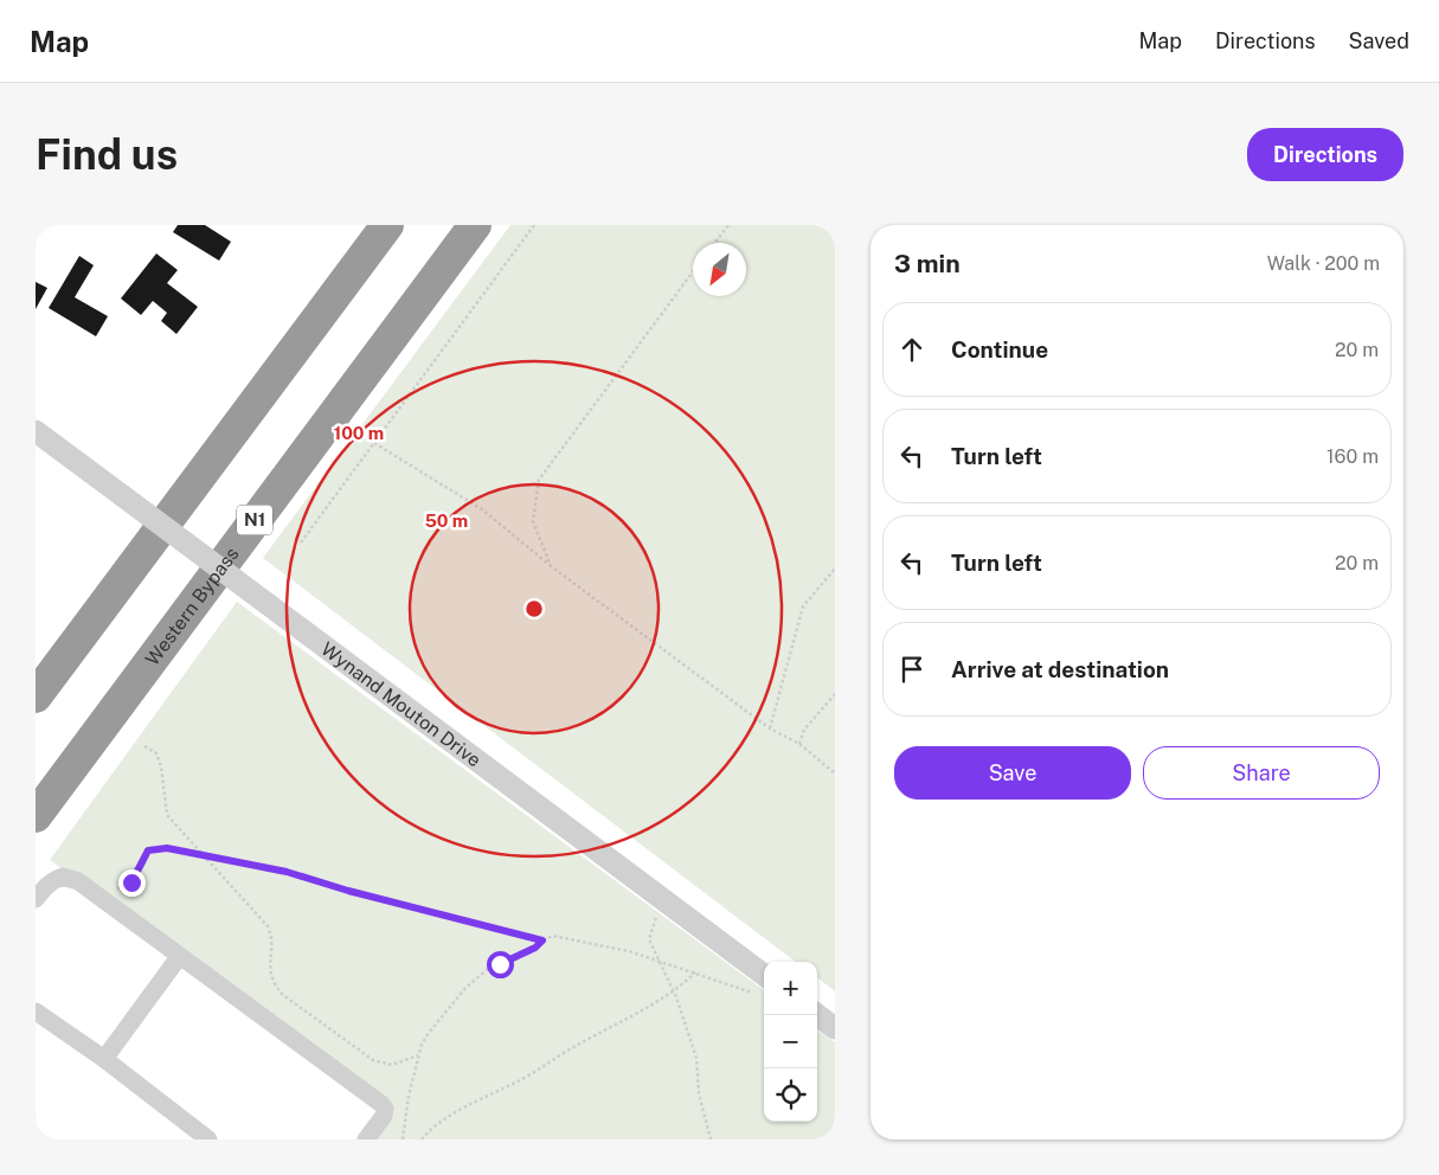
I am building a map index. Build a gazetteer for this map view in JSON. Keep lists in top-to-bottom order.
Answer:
{
  "streets": {
    "highway": ["N1", "Western Bypass"],
    "street": ["Wynand Mouton Drive"]
  },
  "north": "bottom left",
  "page": {
    "header": "Map",
    "nav": ["Map", "Directions", "Saved"],
    "buttons": [
      "Directions",
      ["Save", "Share"]
    ],
    "title": "Find us",
    "heading": ["3 min", "Walk · 200 m"],
    "list": [
      ["Continue", "20 m"],
      ["Turn left", "160 m"],
      ["Turn left", "20 m"],
      "Arrive at destination"
    ],
    "map_buttons": ["+", "−"]
  },
  "rings": ["100 m", "50 m"]
}
